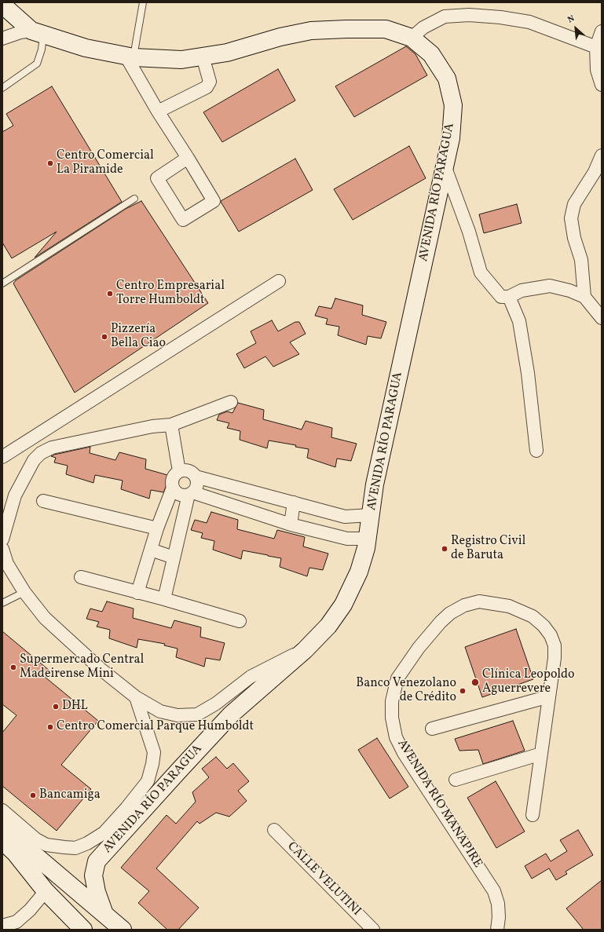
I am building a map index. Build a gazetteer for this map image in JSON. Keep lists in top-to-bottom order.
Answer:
{
  "streets": {
    "main road": ["AVENIDA RÍO PARAGUA"],
    "street": ["AVENIDA RÍO MANAPIRE", "CALLE VELUTINI"]
  },
  "places": [
    "Centro Comercial La Piramide",
    "Centro Empresarial Torre Humboldt",
    "Pizzería Bella Ciao",
    "Registro Civil de Baruta",
    "Supermercado Central Madeirense Mini",
    "Clínica Leopoldo Aguerrevere",
    "Banco Venezolano de Crédito",
    "DHL",
    "Centro Comercial Parque Humboldt",
    "Bancamiga"
  ],
  "north": "top left"
}
